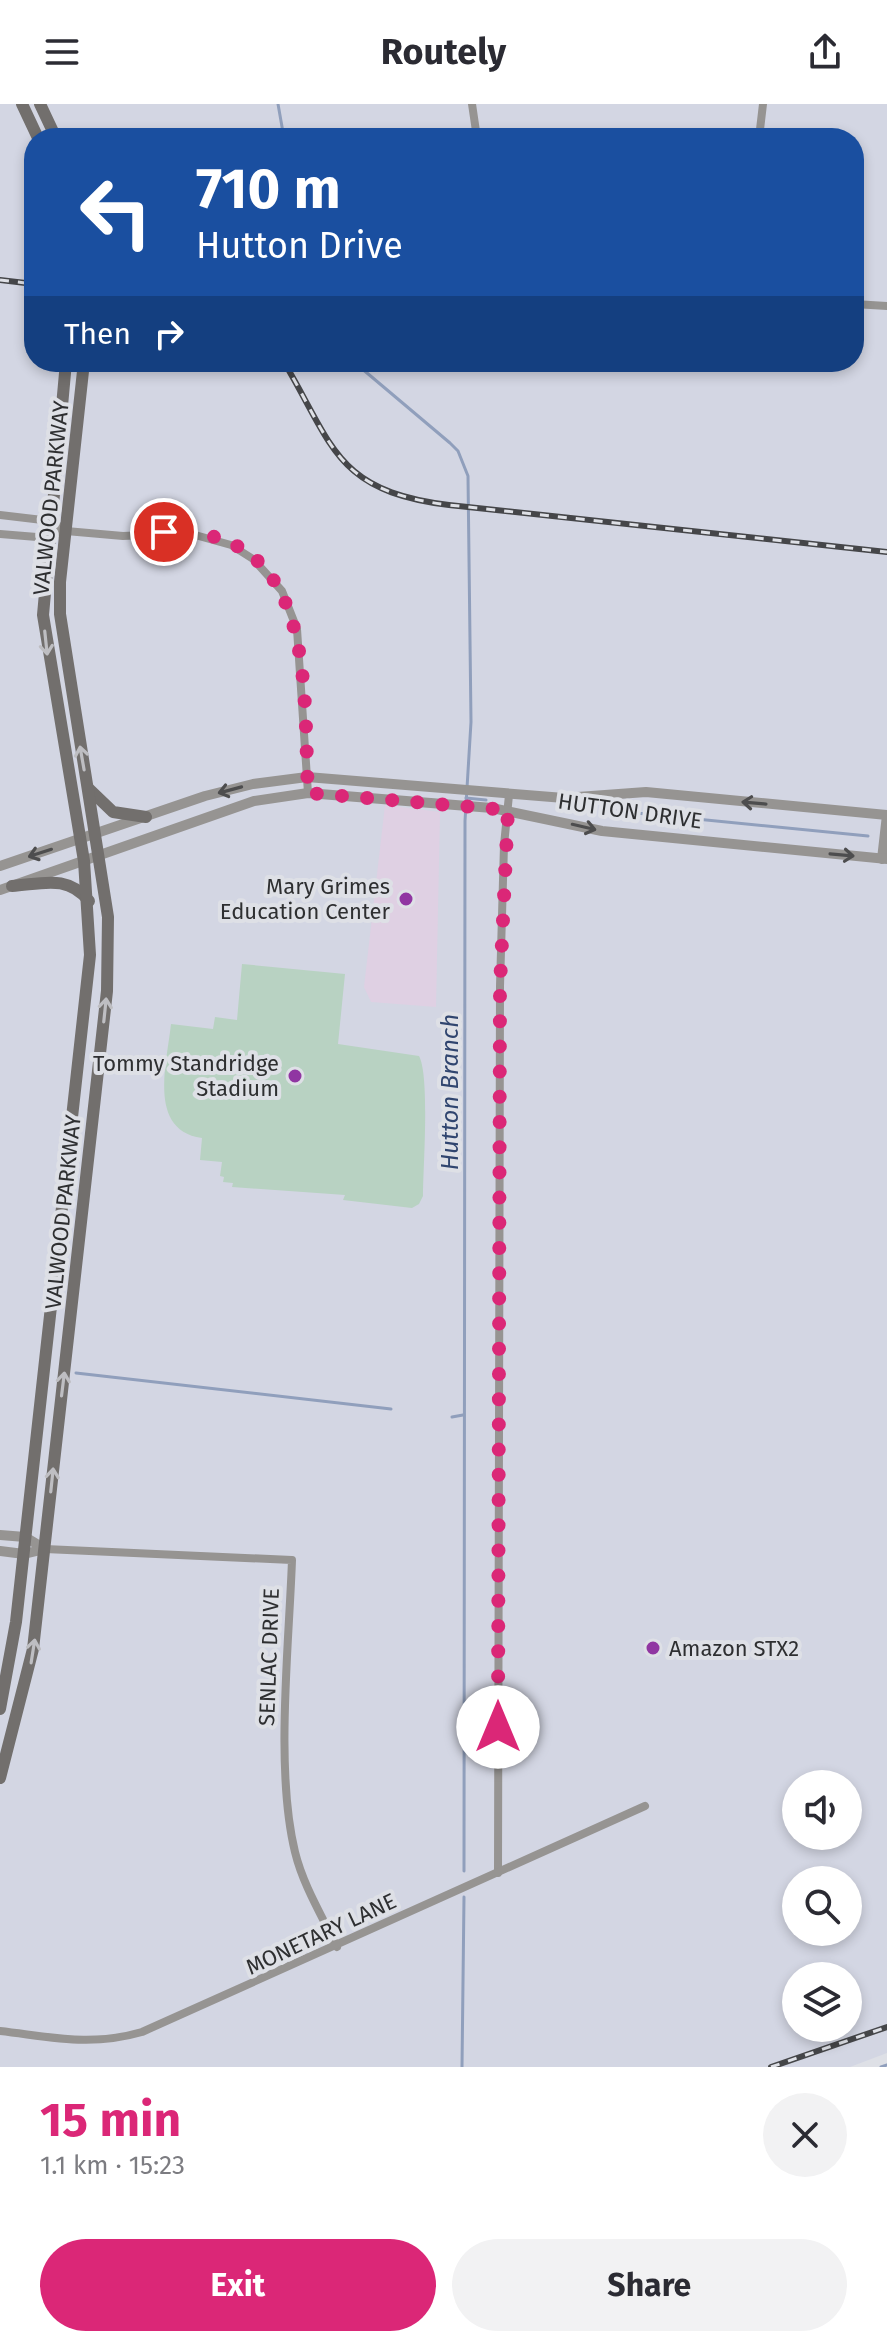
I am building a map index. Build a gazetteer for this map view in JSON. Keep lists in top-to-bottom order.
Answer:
{
  "streets": {
    "main road": ["VALWOOD PARKWAY"],
    "street": ["HUTTON DRIVE", "SENLAC DRIVE", "MONETARY LANE"]
  },
  "crossings": [
    ["VALWOOD PARKWAY", "HUTTON DRIVE"],
    ["VALWOOD PARKWAY", "SENLAC DRIVE"],
    ["SENLAC DRIVE", "MONETARY LANE"]
  ],
  "water": ["Hutton Branch"],
  "places": ["Mary Grimes Education Center", "Tommy Standridge Stadium", "Amazon STX2"],
  "page": {
    "header": "Routely",
    "turn": ["710 m", "Hutton Drive"],
    "then": "Then",
    "heading": ["15 min", "1.1 km · 15:23"],
    "buttons": ["Exit", "Share"]
  }
}
